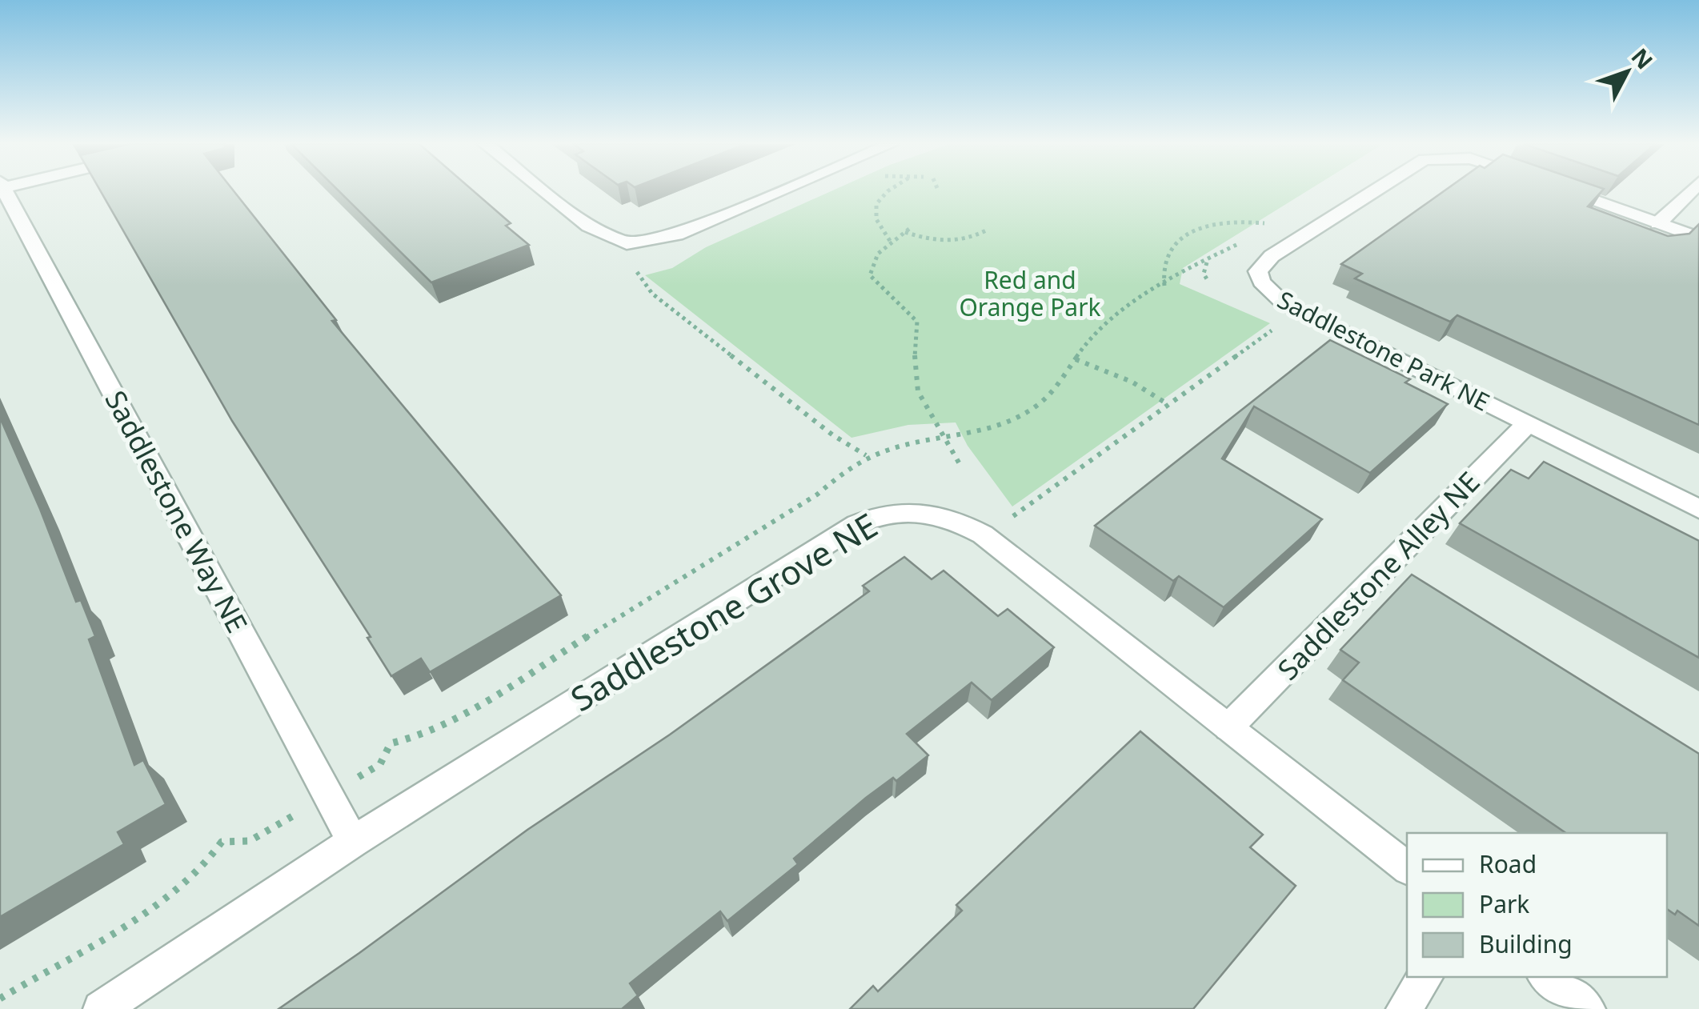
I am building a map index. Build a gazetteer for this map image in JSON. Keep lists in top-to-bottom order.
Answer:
{
  "streets": {
    "street": [
      "Saddlestone Park NE",
      "Saddlestone Way NE",
      "Saddlestone Alley NE",
      "Saddlestone Grove NE"
    ]
  },
  "crossings": [
    ["Saddlestone Park NE", "Saddlestone Alley NE"],
    ["Saddlestone Way NE", "Saddlestone Grove NE"],
    ["Saddlestone Alley NE", "Saddlestone Grove NE"]
  ],
  "parks": ["Red and Orange Park"],
  "legend": ["Road", "Park", "Building"],
  "north": "top right"
}
